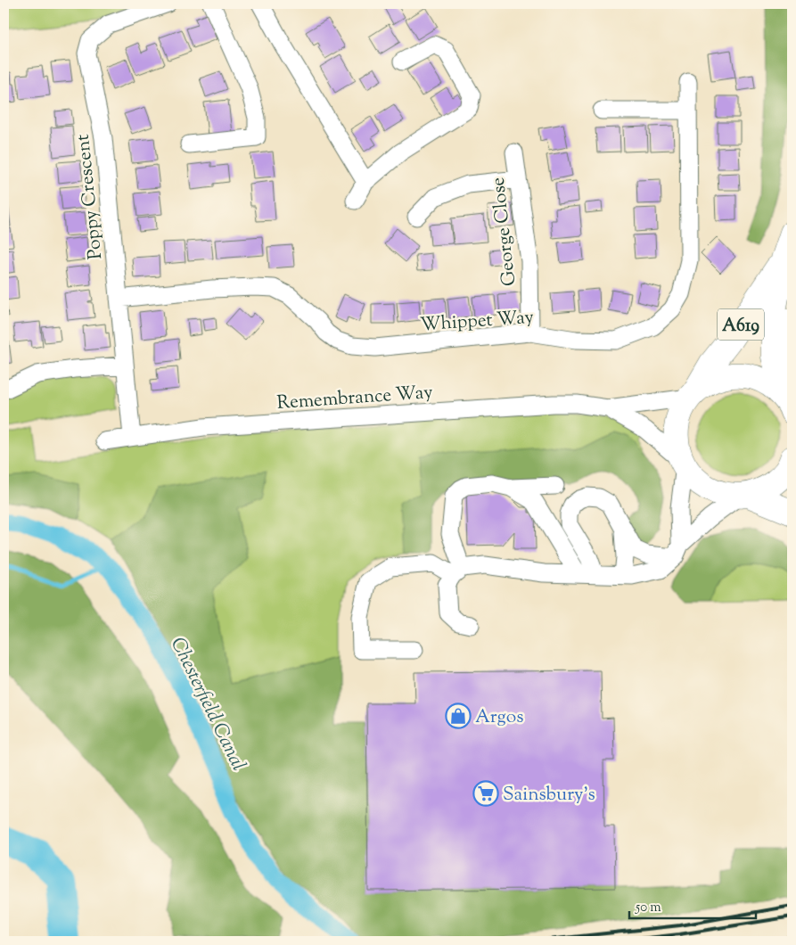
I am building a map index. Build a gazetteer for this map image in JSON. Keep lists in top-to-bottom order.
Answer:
{
  "streets": {
    "highway": ["A619"],
    "street": [
      "Poppy Crescent",
      "George Close",
      "Whippet Way",
      "Remembrance Way"
    ]
  },
  "crossings": [
    ["Poppy Crescent", "Whippet Way"],
    ["Poppy Crescent", "Remembrance Way"],
    ["George Close", "Whippet Way"],
    ["A619", "Remembrance Way"]
  ],
  "water": ["Chesterfield Canal"],
  "places": {
    "shop": ["Argos"],
    "supermarket": ["Sainsbury's"]
  },
  "scale_bar": "50 m"
}
